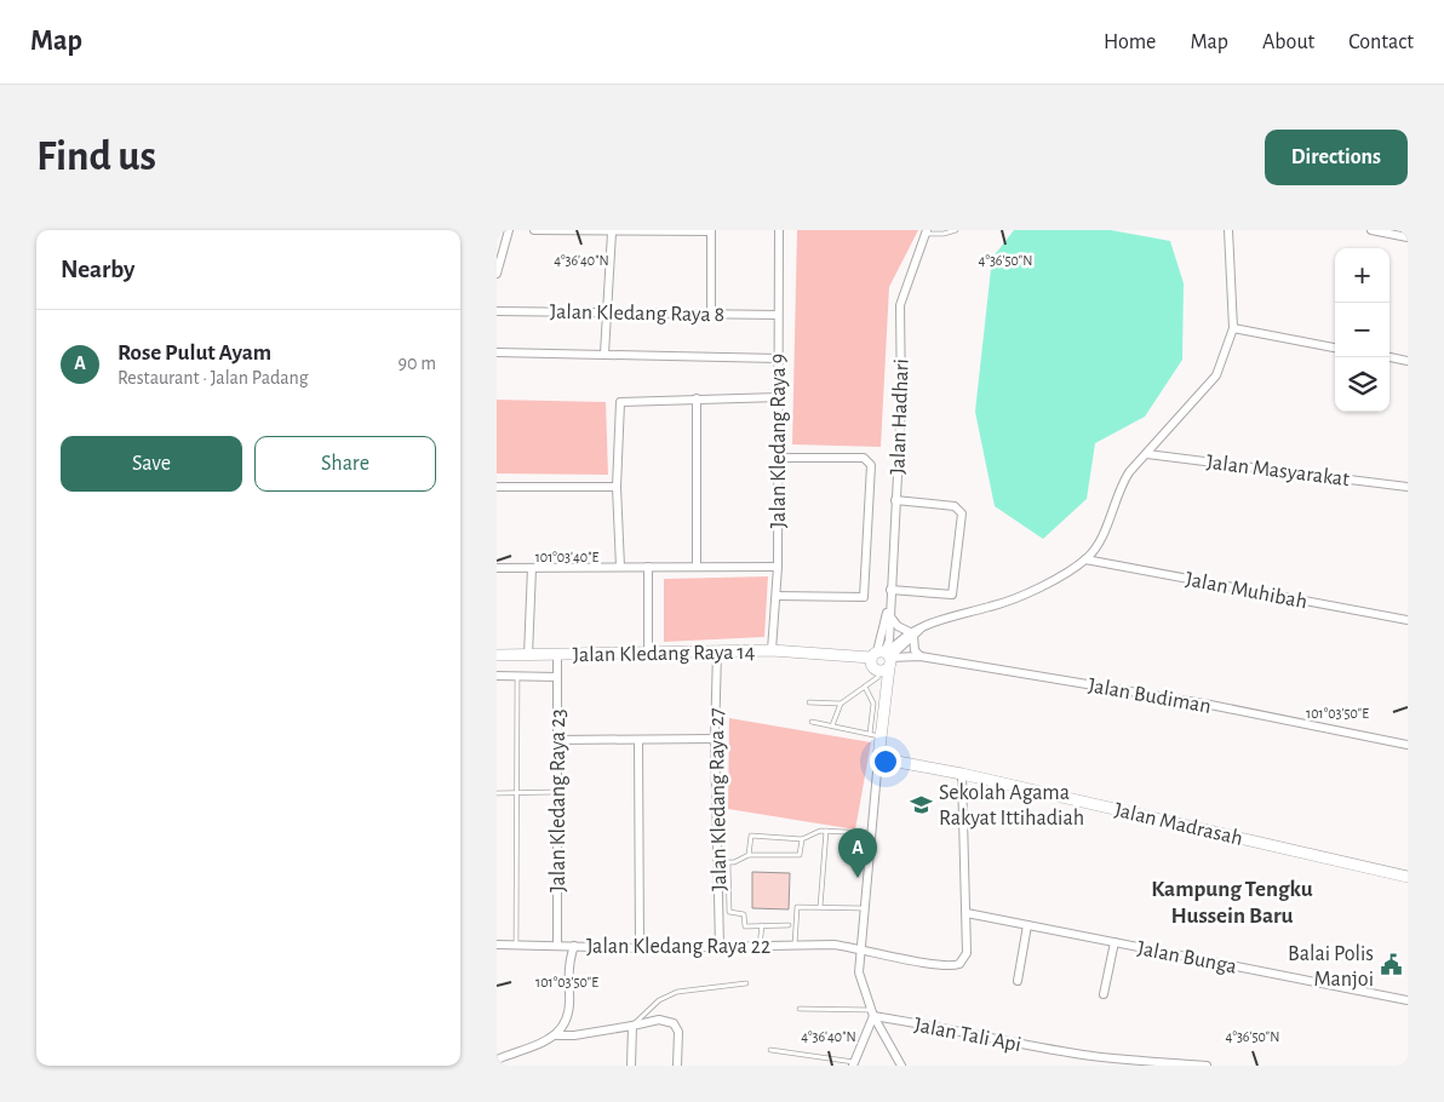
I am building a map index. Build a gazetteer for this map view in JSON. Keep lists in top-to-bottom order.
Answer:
{
  "streets": {
    "street": [
      "Jalan Kledang Raya 8",
      "Jalan Hadhari",
      "Jalan Kledang Raya 9",
      "Jalan Masyarakat",
      "Jalan Muhibah",
      "Jalan Kledang Raya 14",
      "Jalan Budiman",
      "Jalan Kledang Raya 27",
      "Jalan Kledang Raya 23",
      "Jalan Madrasah",
      "Jalan Kledang Raya 22",
      "Jalan Bunga",
      "Jalan Tali Api"
    ]
  },
  "crossings": [
    ["Jalan Kledang Raya 8", "Jalan Kledang Raya 9"],
    ["Jalan Hadhari", "Jalan Kledang Raya 14"],
    ["Jalan Hadhari", "Jalan Budiman"],
    ["Jalan Kledang Raya 9", "Jalan Kledang Raya 14"],
    ["Jalan Kledang Raya 14", "Jalan Budiman"],
    ["Jalan Kledang Raya 14", "Jalan Kledang Raya 27"],
    ["Jalan Kledang Raya 14", "Jalan Kledang Raya 23"],
    ["Jalan Kledang Raya 27", "Jalan Kledang Raya 22"],
    ["Jalan Kledang Raya 23", "Jalan Kledang Raya 22"]
  ],
  "districts": ["Kampung Tengku Hussein Baru"],
  "places": {
    "school or university": ["Sekolah Agama Rakyat Ittihadiah"],
    "public building": ["Balai Polis Manjoi"]
  },
  "page": {
    "header": "Map",
    "nav": [
      "Home",
      "Map",
      "About",
      "Contact"
    ],
    "buttons": [
      "Directions",
      ["Save", "Share"]
    ],
    "title": "Find us",
    "heading": "Nearby",
    "map_buttons": ["+", "−"],
    "list": [
      {
        "mark": "A",
        "name": "Rose Pulut Ayam",
        "note": "Restaurant · Jalan Padang",
        "value": "90 m"
      }
    ],
    "pins": "A"
  },
  "coordinates": [
    "4°36'40\"N",
    "4°36'50\"N",
    "101°03'40\"E",
    "101°03'50\"E"
  ]
}
